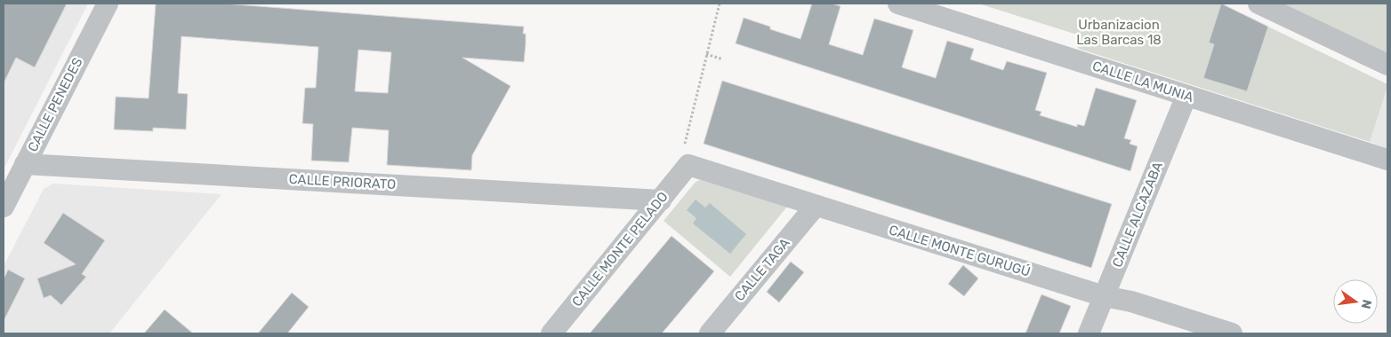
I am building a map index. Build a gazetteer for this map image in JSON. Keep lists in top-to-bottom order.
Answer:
{
  "streets": {
    "street": [
      "CALLE LA MUNIA",
      "CALLE PENEDES",
      "CALLE PRIORATO",
      "CALLE ALCAZABA",
      "CALLE MONTE PELADO",
      "CALLE MONTE GURUGÚ",
      "CALLE TAGA"
    ]
  },
  "crossings": [
    ["CALLE LA MUNIA", "CALLE ALCAZABA"],
    ["CALLE PENEDES", "CALLE PRIORATO"],
    ["CALLE PRIORATO", "CALLE MONTE PELADO"],
    ["CALLE ALCAZABA", "CALLE MONTE GURUGÚ"],
    ["CALLE MONTE PELADO", "CALLE MONTE GURUGÚ"],
    ["CALLE MONTE GURUGÚ", "CALLE TAGA"]
  ],
  "parks": ["Urbanizacion Las Barcas 18"],
  "north": "right"
}
